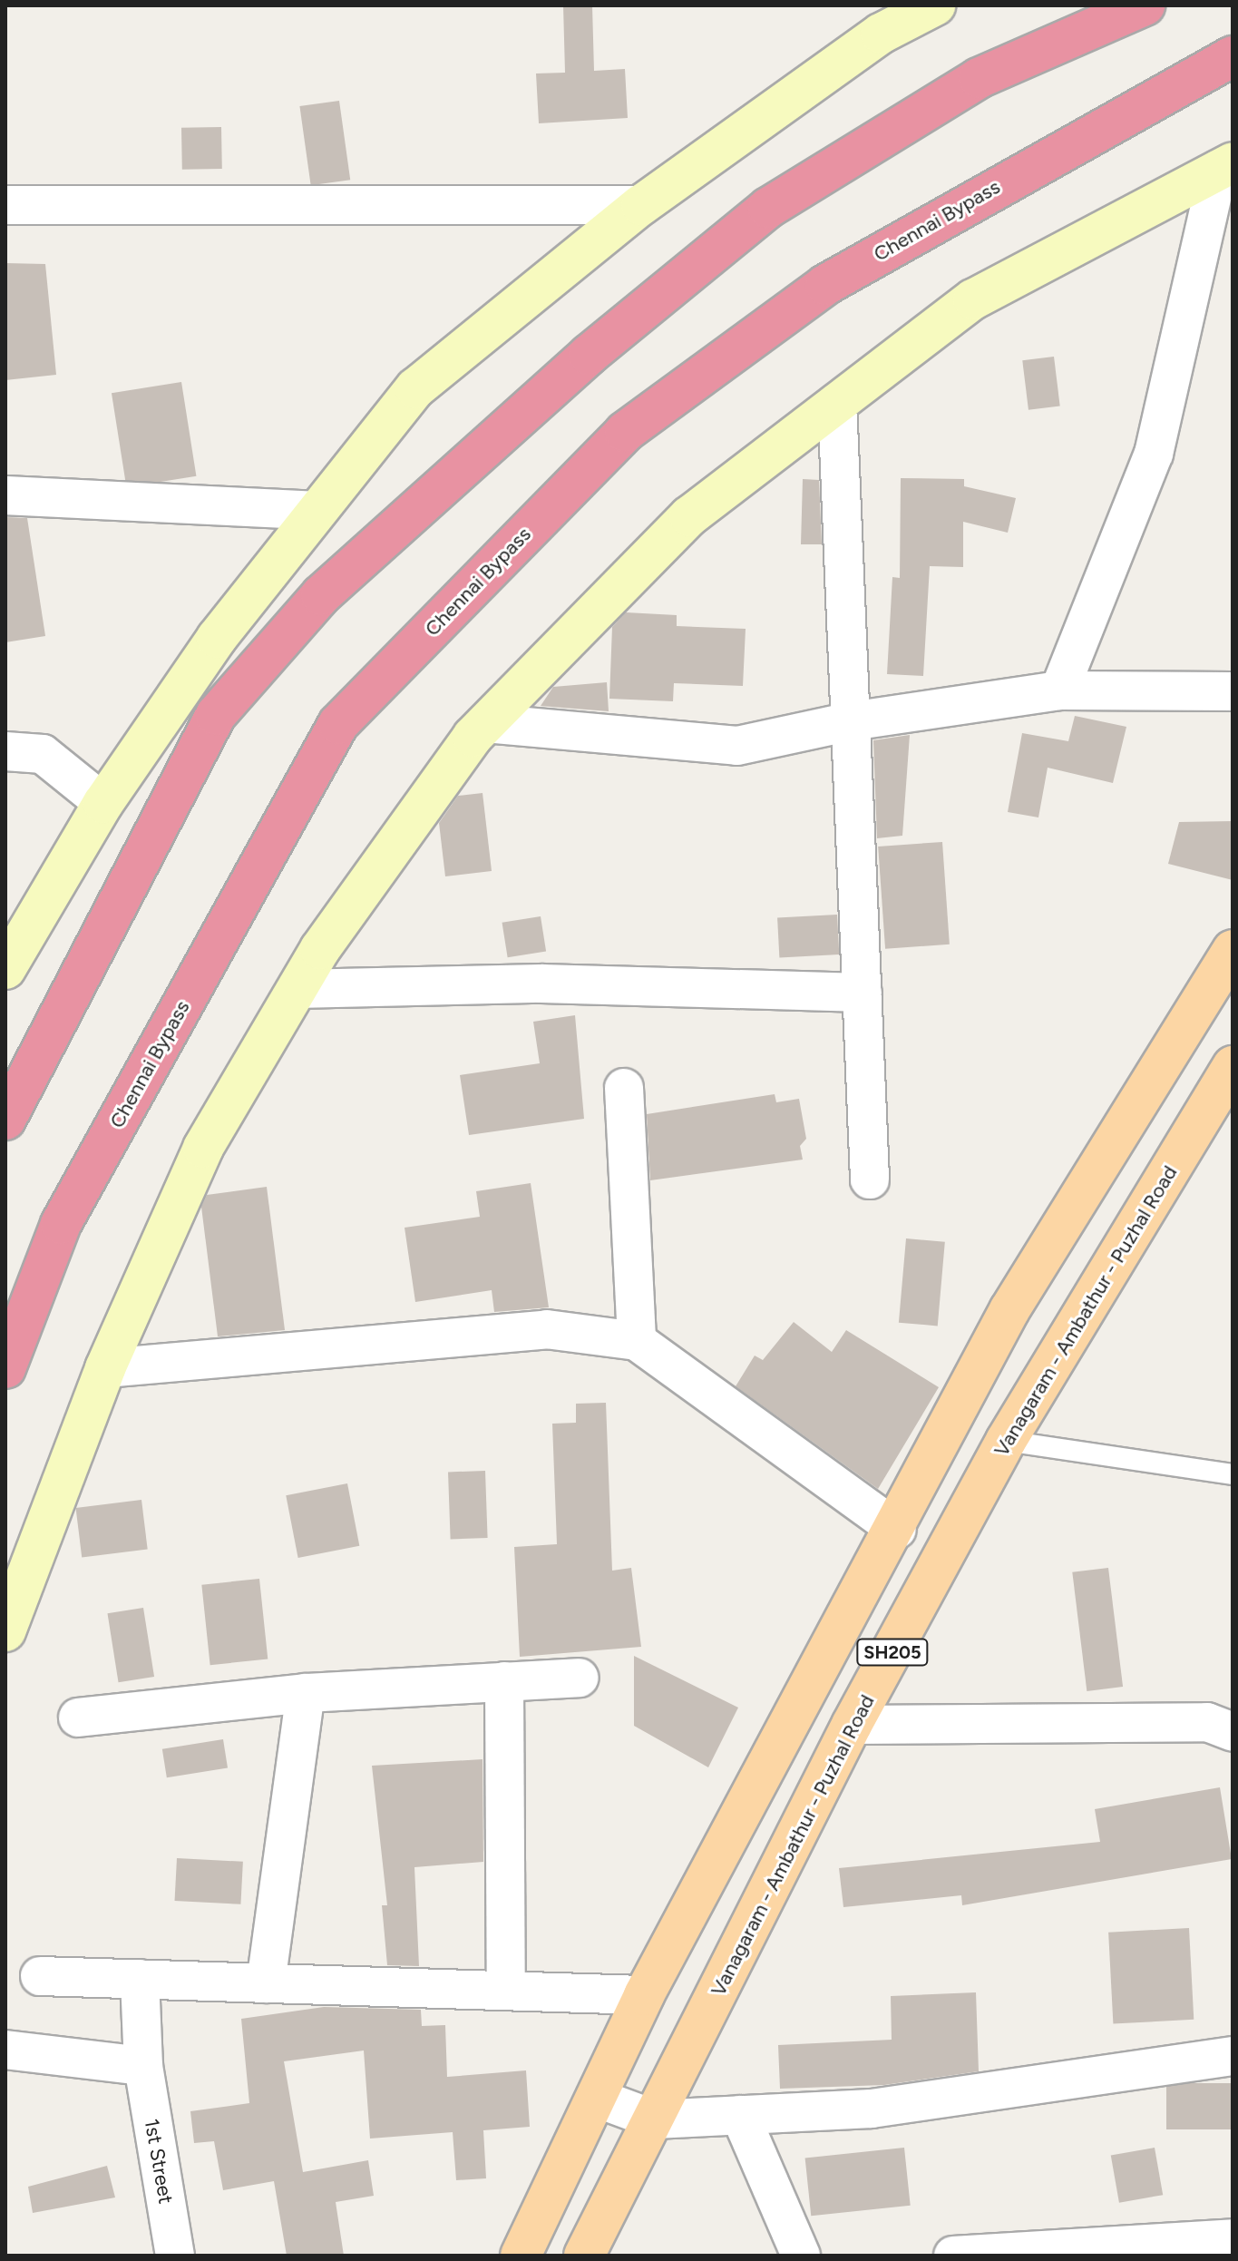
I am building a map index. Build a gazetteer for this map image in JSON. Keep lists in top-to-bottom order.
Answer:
{
  "streets": {
    "highway": ["Chennai Bypass"],
    "main road": ["Vanagaram - Ambathur - Puzhal Road", "SH205"],
    "street": ["1st Street"]
  }
}
